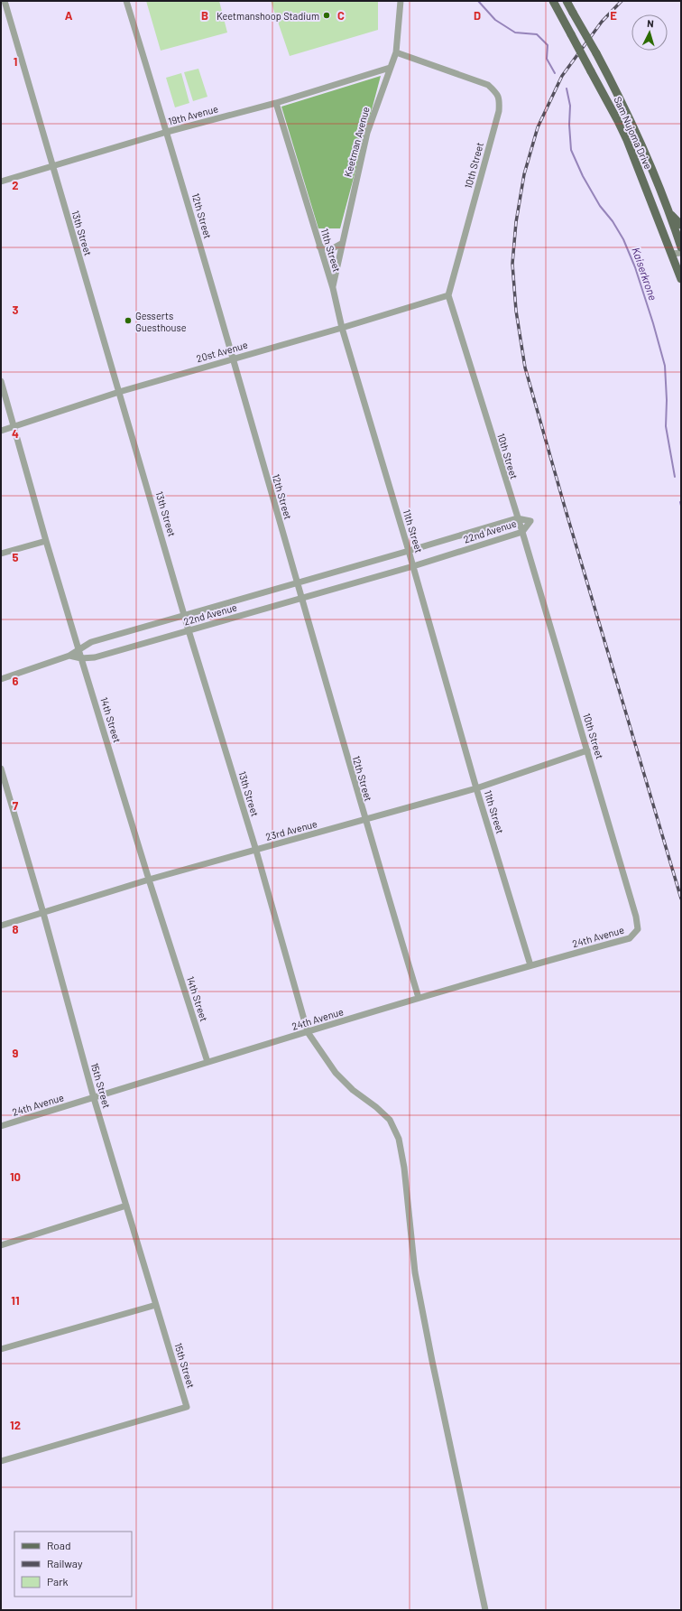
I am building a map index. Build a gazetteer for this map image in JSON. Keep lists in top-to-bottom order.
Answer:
{
  "streets": {
    "main road": ["Sam Nujoma Drive"],
    "street": [
      "19th Avenue",
      "Keetman Avenue",
      "10th Street",
      "12th Street",
      "13th Street",
      "11th Street",
      "20st Avenue",
      "22nd Avenue",
      "14th Street",
      "23rd Avenue",
      "24th Avenue",
      "15th Street"
    ]
  },
  "crossings": [
    ["19th Avenue", "Keetman Avenue"],
    ["19th Avenue", "12th Street"],
    ["19th Avenue", "13th Street"],
    ["19th Avenue", "11th Street"],
    ["Keetman Avenue", "10th Street"],
    ["Keetman Avenue", "11th Street"],
    ["10th Street", "20st Avenue"],
    ["10th Street", "22nd Avenue"],
    ["10th Street", "23rd Avenue"],
    ["10th Street", "24th Avenue"],
    ["12th Street", "20st Avenue"],
    ["12th Street", "22nd Avenue"],
    ["12th Street", "23rd Avenue"],
    ["12th Street", "24th Avenue"],
    ["13th Street", "20st Avenue"],
    ["13th Street", "22nd Avenue"],
    ["13th Street", "23rd Avenue"],
    ["13th Street", "24th Avenue"],
    ["11th Street", "20st Avenue"],
    ["11th Street", "22nd Avenue"],
    ["11th Street", "23rd Avenue"],
    ["11th Street", "24th Avenue"],
    ["20st Avenue", "14th Street"],
    ["22nd Avenue", "14th Street"],
    ["14th Street", "23rd Avenue"],
    ["14th Street", "24th Avenue"],
    ["23rd Avenue", "15th Street"],
    ["24th Avenue", "15th Street"]
  ],
  "water": ["Kaiserkrone"],
  "places": ["Keetmanshoop Stadium", "Gesserts Guesthouse"],
  "legend": ["Road", "Railway", "Park"],
  "north": "top",
  "grid": {
    "columns": [
      "A",
      "B",
      "C",
      "D",
      "E"
    ],
    "rows": [
      "1",
      "2",
      "3",
      "4",
      "5",
      "6",
      "7",
      "8",
      "9",
      "10",
      "11",
      "12"
    ]
  }
}
